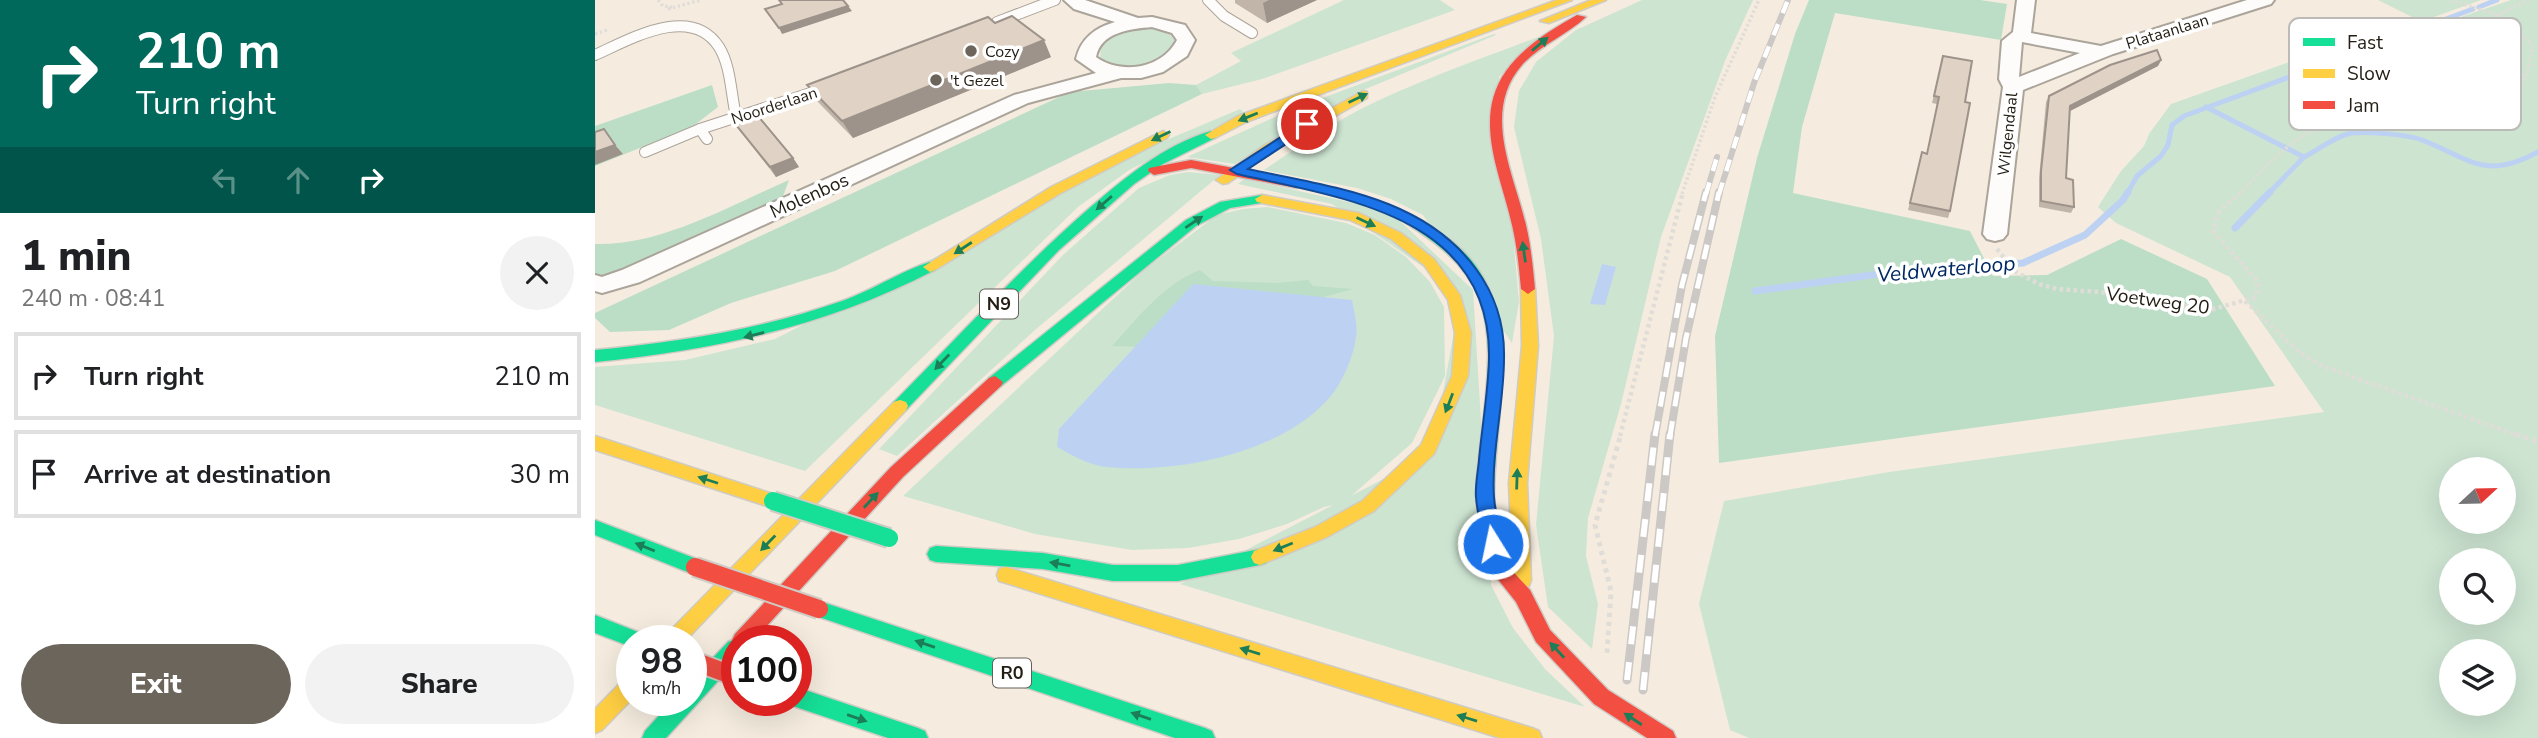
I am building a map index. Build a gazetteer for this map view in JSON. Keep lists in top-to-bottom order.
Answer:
{
  "streets": {
    "highway": ["N9", "R0"],
    "street": ["Plataanlaan", "Wilgendaal", "Molenbos"],
    "lane": ["Noorderlaan"],
    "path": ["Voetweg 20"]
  },
  "crossings": [
    ["Plataanlaan", "Wilgendaal"]
  ],
  "water": ["Veldwaterloop"],
  "places": ["Cozy", "'t Gezel"],
  "legend": ["Fast", "Slow", "Jam"],
  "north": "right",
  "page": {
    "turn": ["210 m", "Turn right"],
    "heading": ["1 min", "240 m · 08:41"],
    "list": [
      {
        "name": "Turn right",
        "value": "210 m"
      },
      {
        "name": "Arrive at destination",
        "value": "30 m"
      }
    ],
    "speed": "98 km/h",
    "limit": "100",
    "buttons": ["Exit", "Share"]
  }
}
